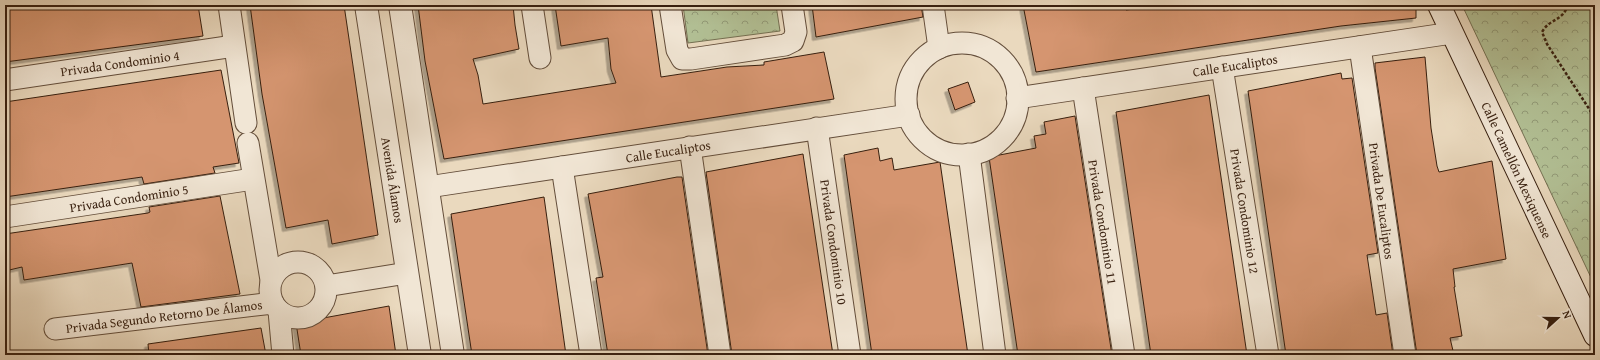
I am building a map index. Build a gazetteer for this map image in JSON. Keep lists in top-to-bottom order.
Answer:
{
  "streets": {
    "street": [
      "Privada Condominio 4",
      "Calle Eucaliptos",
      "Calle Camellón Mexiquense",
      "Avenida Álamos",
      "Privada Condominio 5",
      "Privada De Eucaliptos",
      "Privada Condominio 12",
      "Privada Condominio 11",
      "Privada Condominio 10",
      "Privada Segundo Retorno De Álamos"
    ]
  },
  "crossings": [
    ["Calle Eucaliptos", "Calle Camellón Mexiquense"],
    ["Calle Eucaliptos", "Privada De Eucaliptos"],
    ["Calle Eucaliptos", "Privada Condominio 12"],
    ["Calle Eucaliptos", "Privada Condominio 11"],
    ["Calle Eucaliptos", "Privada Condominio 10"]
  ],
  "north": "right"
}
